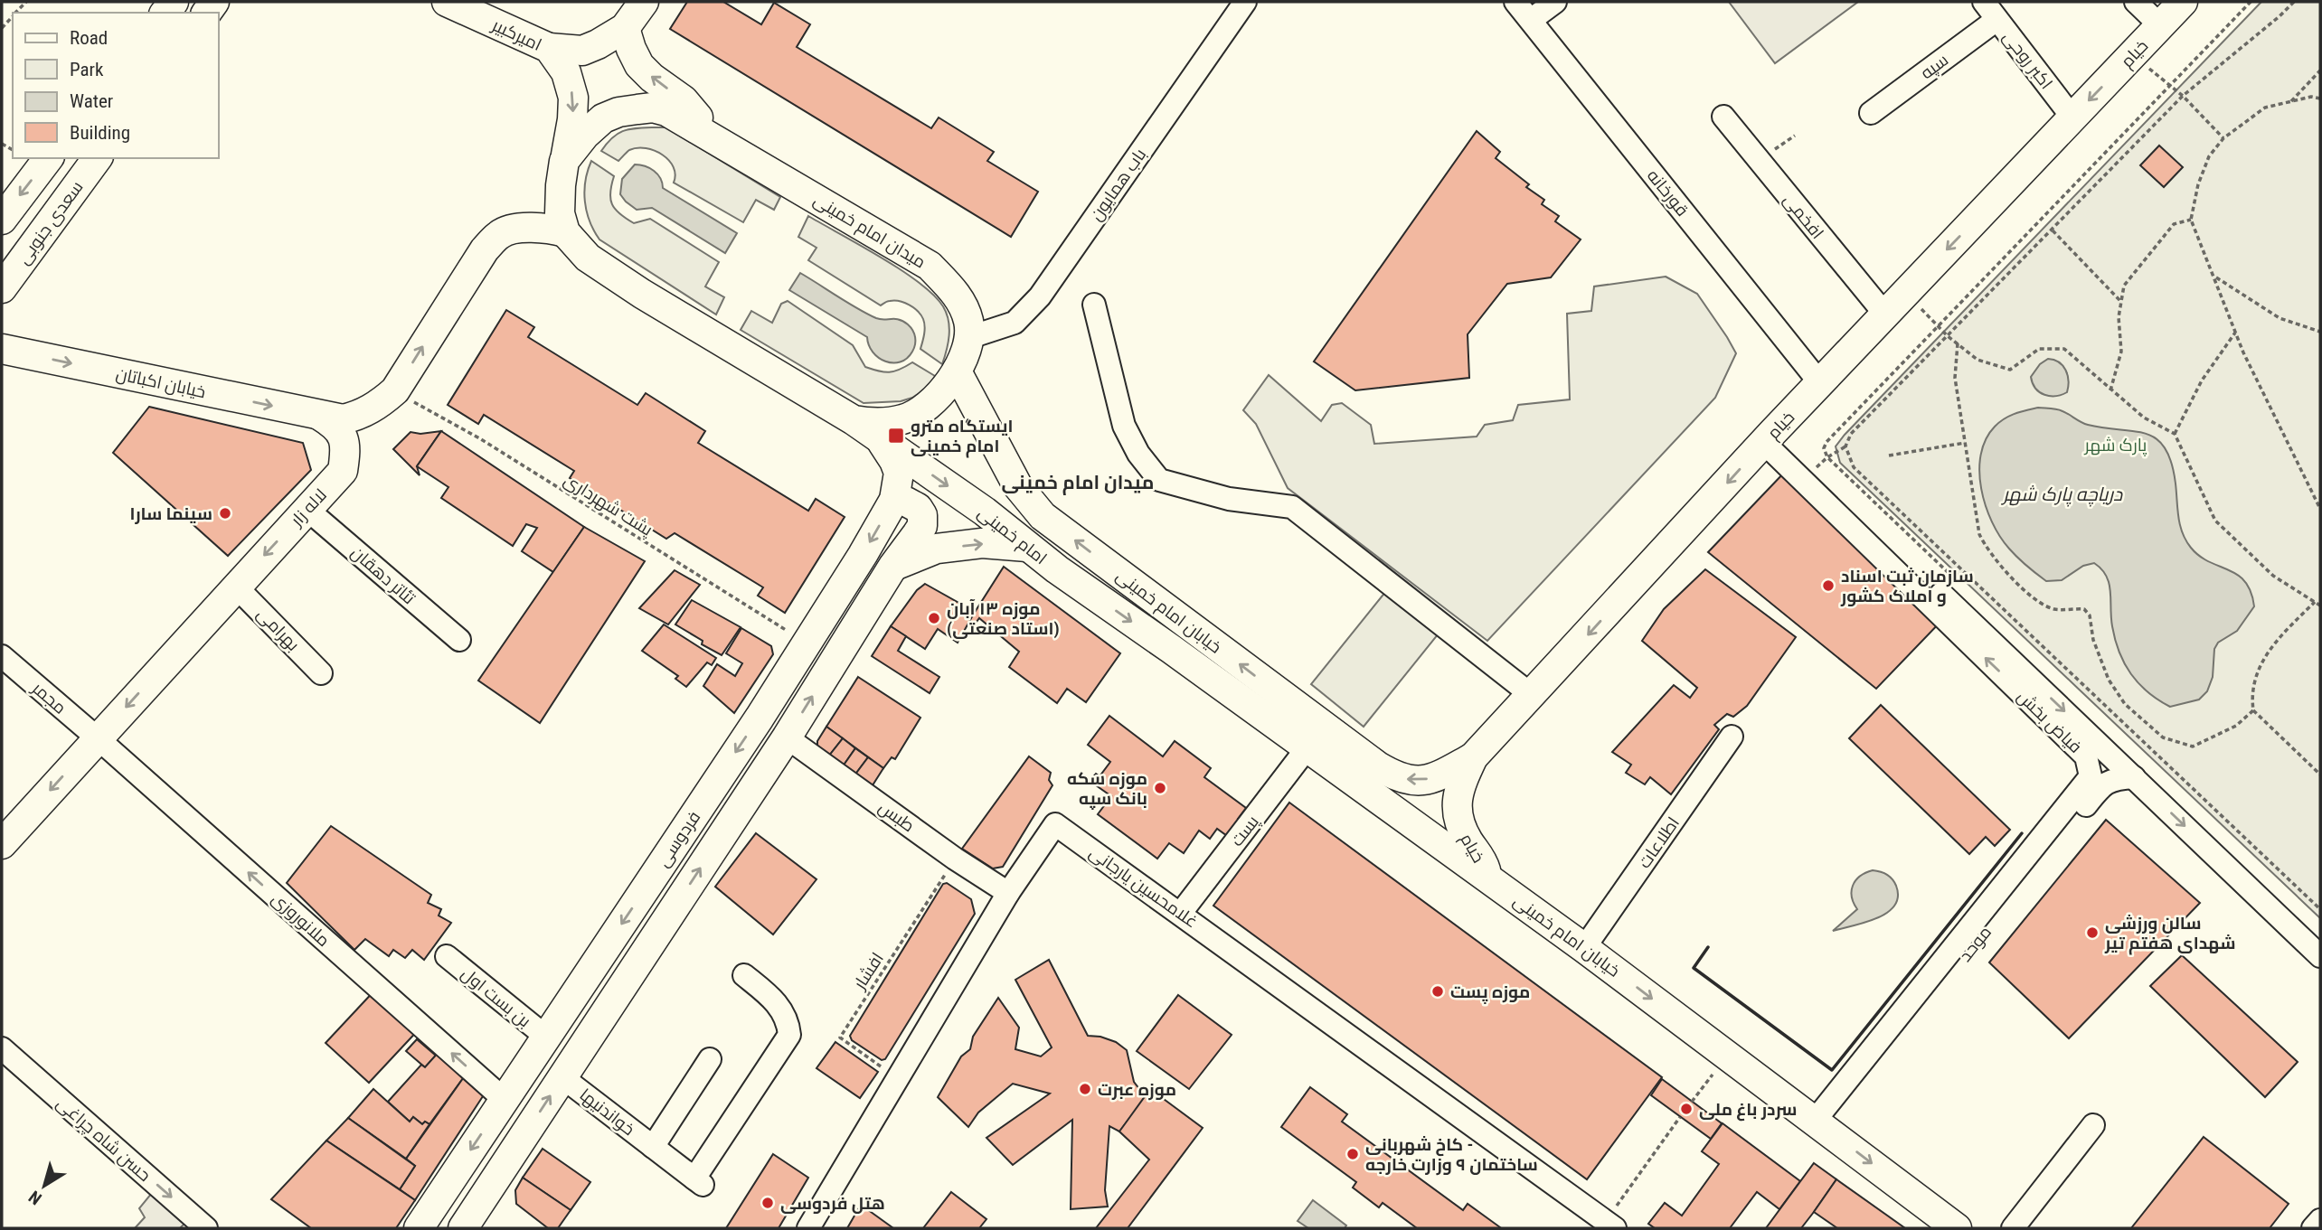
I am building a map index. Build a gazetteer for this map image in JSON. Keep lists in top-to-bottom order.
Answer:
{
  "streets": {
    "main road": [
      "امیرکبیر",
      "خیام",
      "سعدی جنوبی",
      "میدان امام خمینی",
      "خیابان اکباتان",
      "لاله زار",
      "امام خمینی",
      "خیابان امام خمینی",
      "فردوسی"
    ],
    "street": [
      "اکبر روحی",
      "سپه",
      "باب همایون",
      "قورخانه",
      "افخمی",
      "تئاتر دهقان",
      "بهرامی",
      "مجمر",
      "فیاض بخش",
      "طبس",
      "پست",
      "اطلاعات",
      "غلامحسین یارجانی",
      "ملانوروزی",
      "موحد",
      "بن بست اول",
      "خواندنیها",
      "حسن شاه چراغی"
    ],
    "path": ["پشت شهرداری", "افشار"]
  },
  "crossings": [
    ["امیرکبیر", "میدان امام خمینی"],
    ["خیام", "اکبر روحی"],
    ["خیام", "قورخانه"],
    ["خیام", "افخمی"],
    ["خیام", "خیابان امام خمینی"],
    ["خیام", "فیاض بخش"],
    ["اکبر روحی", "سپه"],
    ["باب همایون", "میدان امام خمینی"],
    ["میدان امام خمینی", "امام خمینی"],
    ["میدان امام خمینی", "خیابان امام خمینی"],
    ["خیابان اکباتان", "لاله زار"],
    ["پشت شهرداری", "فردوسی"],
    ["لاله زار", "تئاتر دهقان"],
    ["لاله زار", "بهرامی"],
    ["لاله زار", "مجمر"],
    ["لاله زار", "ملانوروزی"],
    ["امام خمینی", "خیابان امام خمینی"],
    ["امام خمینی", "فردوسی"],
    ["خیابان امام خمینی", "فیاض بخش"],
    ["خیابان امام خمینی", "پست"],
    ["خیابان امام خمینی", "اطلاعات"],
    ["خیابان امام خمینی", "موحد"],
    ["مجمر", "ملانوروزی"],
    ["فیاض بخش", "موحد"],
    ["طبس", "فردوسی"],
    ["طبس", "غلامحسین یارجانی"],
    ["طبس", "افشار"],
    ["پست", "غلامحسین یارجانی"],
    ["فردوسی", "ملانوروزی"],
    ["فردوسی", "بن بست اول"],
    ["فردوسی", "خواندنیها"],
    ["غلامحسین یارجانی", "افشار"]
  ],
  "one_way": [
    "امیرکبیر",
    "خیام",
    "خیابان اکباتان",
    "لاله زار",
    "امام خمینی",
    "ملانوروزی",
    "حسن شاه چراغی"
  ],
  "districts": ["میدان امام خمینی"],
  "water": ["دریاچه پارک شهر"],
  "parks": ["پارک شهر"],
  "places": {
    "transit": ["ایستگاه مترو امام خمینی"],
    "other": [
      "سینما سارا",
      "سازمان ثبت اسناد و املاک کشور",
      "موزه ۱۳ آبان (استاد صنعتی)",
      "موزه سکه بانک سپه",
      "سالن ورزشی شهدای هفتم تیر",
      "موزه پست",
      "موزه عبرت",
      "سردر باغ ملی",
      "کاخ شهربانی - ساختمان ۹ وزارت خارجه",
      "هتل فردوسی"
    ]
  },
  "legend": [
    "Road",
    "Park",
    "Water",
    "Building"
  ],
  "north": "bottom left"
}
